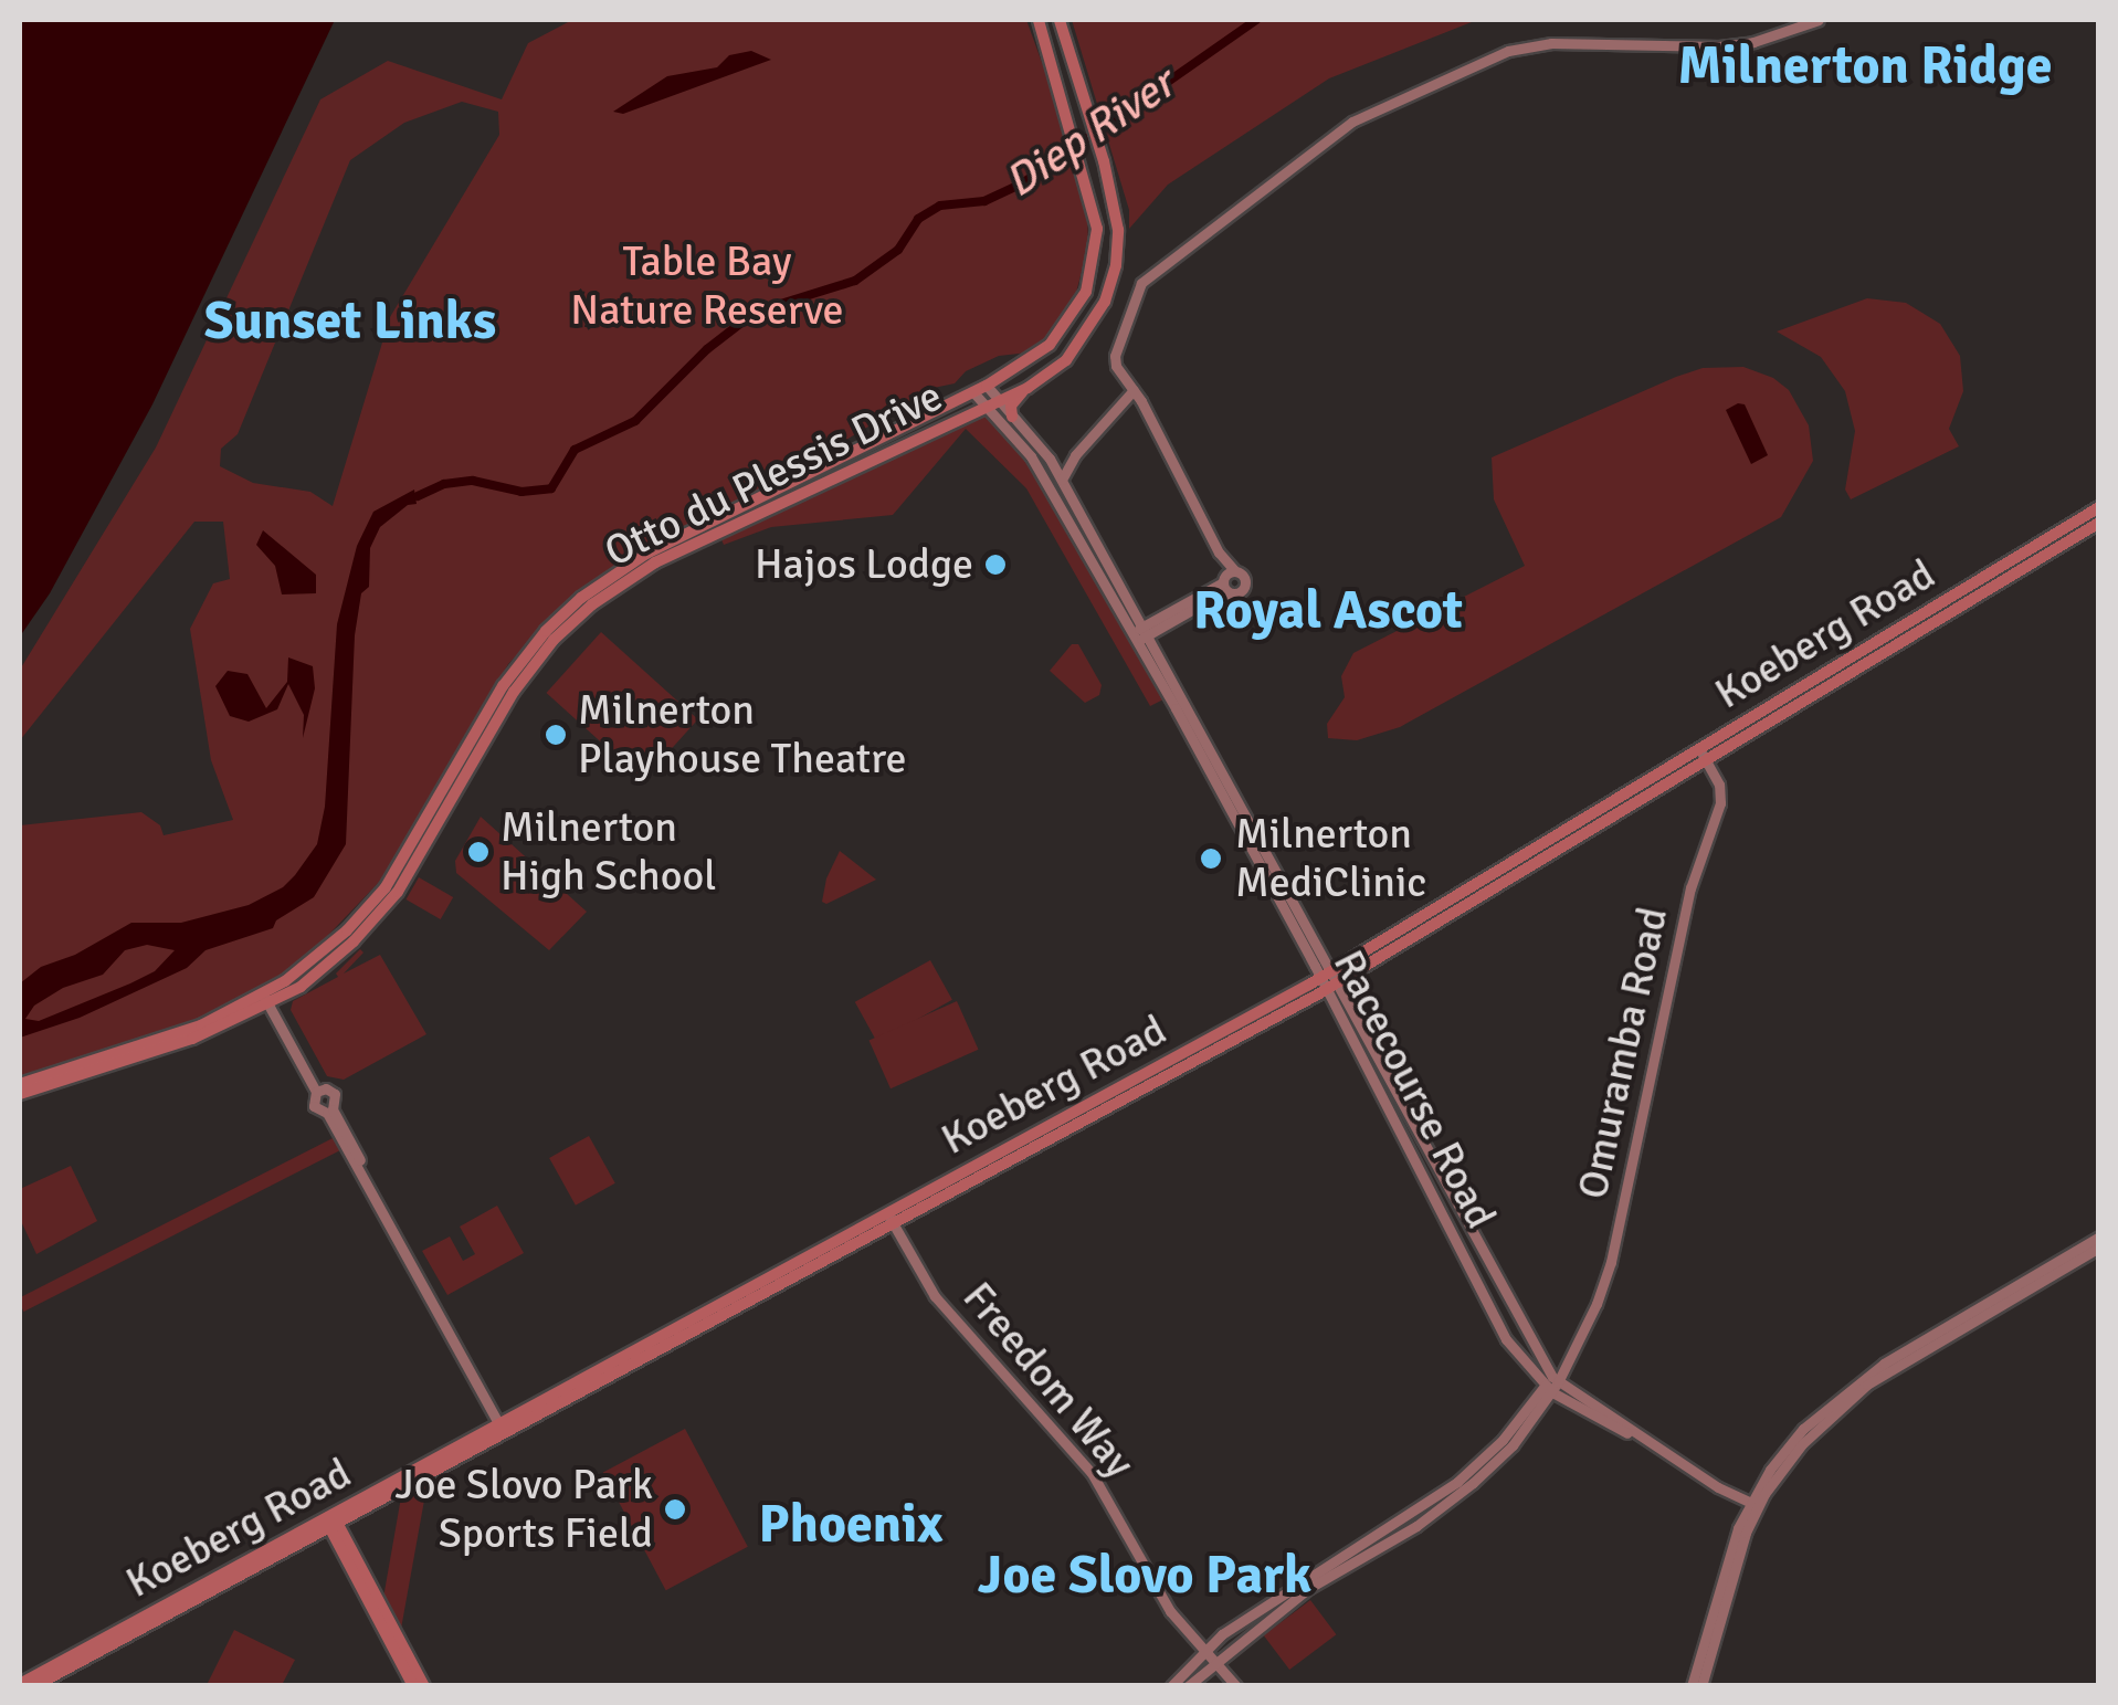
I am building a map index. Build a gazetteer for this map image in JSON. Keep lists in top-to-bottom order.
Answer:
{
  "streets": {
    "main road": [
      "Otto du Plessis Drive",
      "Koeberg Road",
      "Omuramba Road",
      "Racecourse Road",
      "Freedom Way"
    ]
  },
  "crossings": [
    ["Otto du Plessis Drive", "Racecourse Road"],
    ["Koeberg Road", "Omuramba Road"],
    ["Koeberg Road", "Racecourse Road"],
    ["Koeberg Road", "Freedom Way"],
    ["Omuramba Road", "Racecourse Road"],
    ["Omuramba Road", "Freedom Way"]
  ],
  "districts": [
    "Milnerton Ridge",
    "Sunset Links",
    "Royal Ascot",
    "Phoenix",
    "Joe Slovo Park"
  ],
  "water": ["Diep River"],
  "parks": ["Table Bay Nature Reserve"],
  "places": [
    "Hajos Lodge",
    "Milnerton Playhouse Theatre",
    "Milnerton High School",
    "Milnerton MediClinic",
    "Joe Slovo Park Sports Field"
  ]
}
